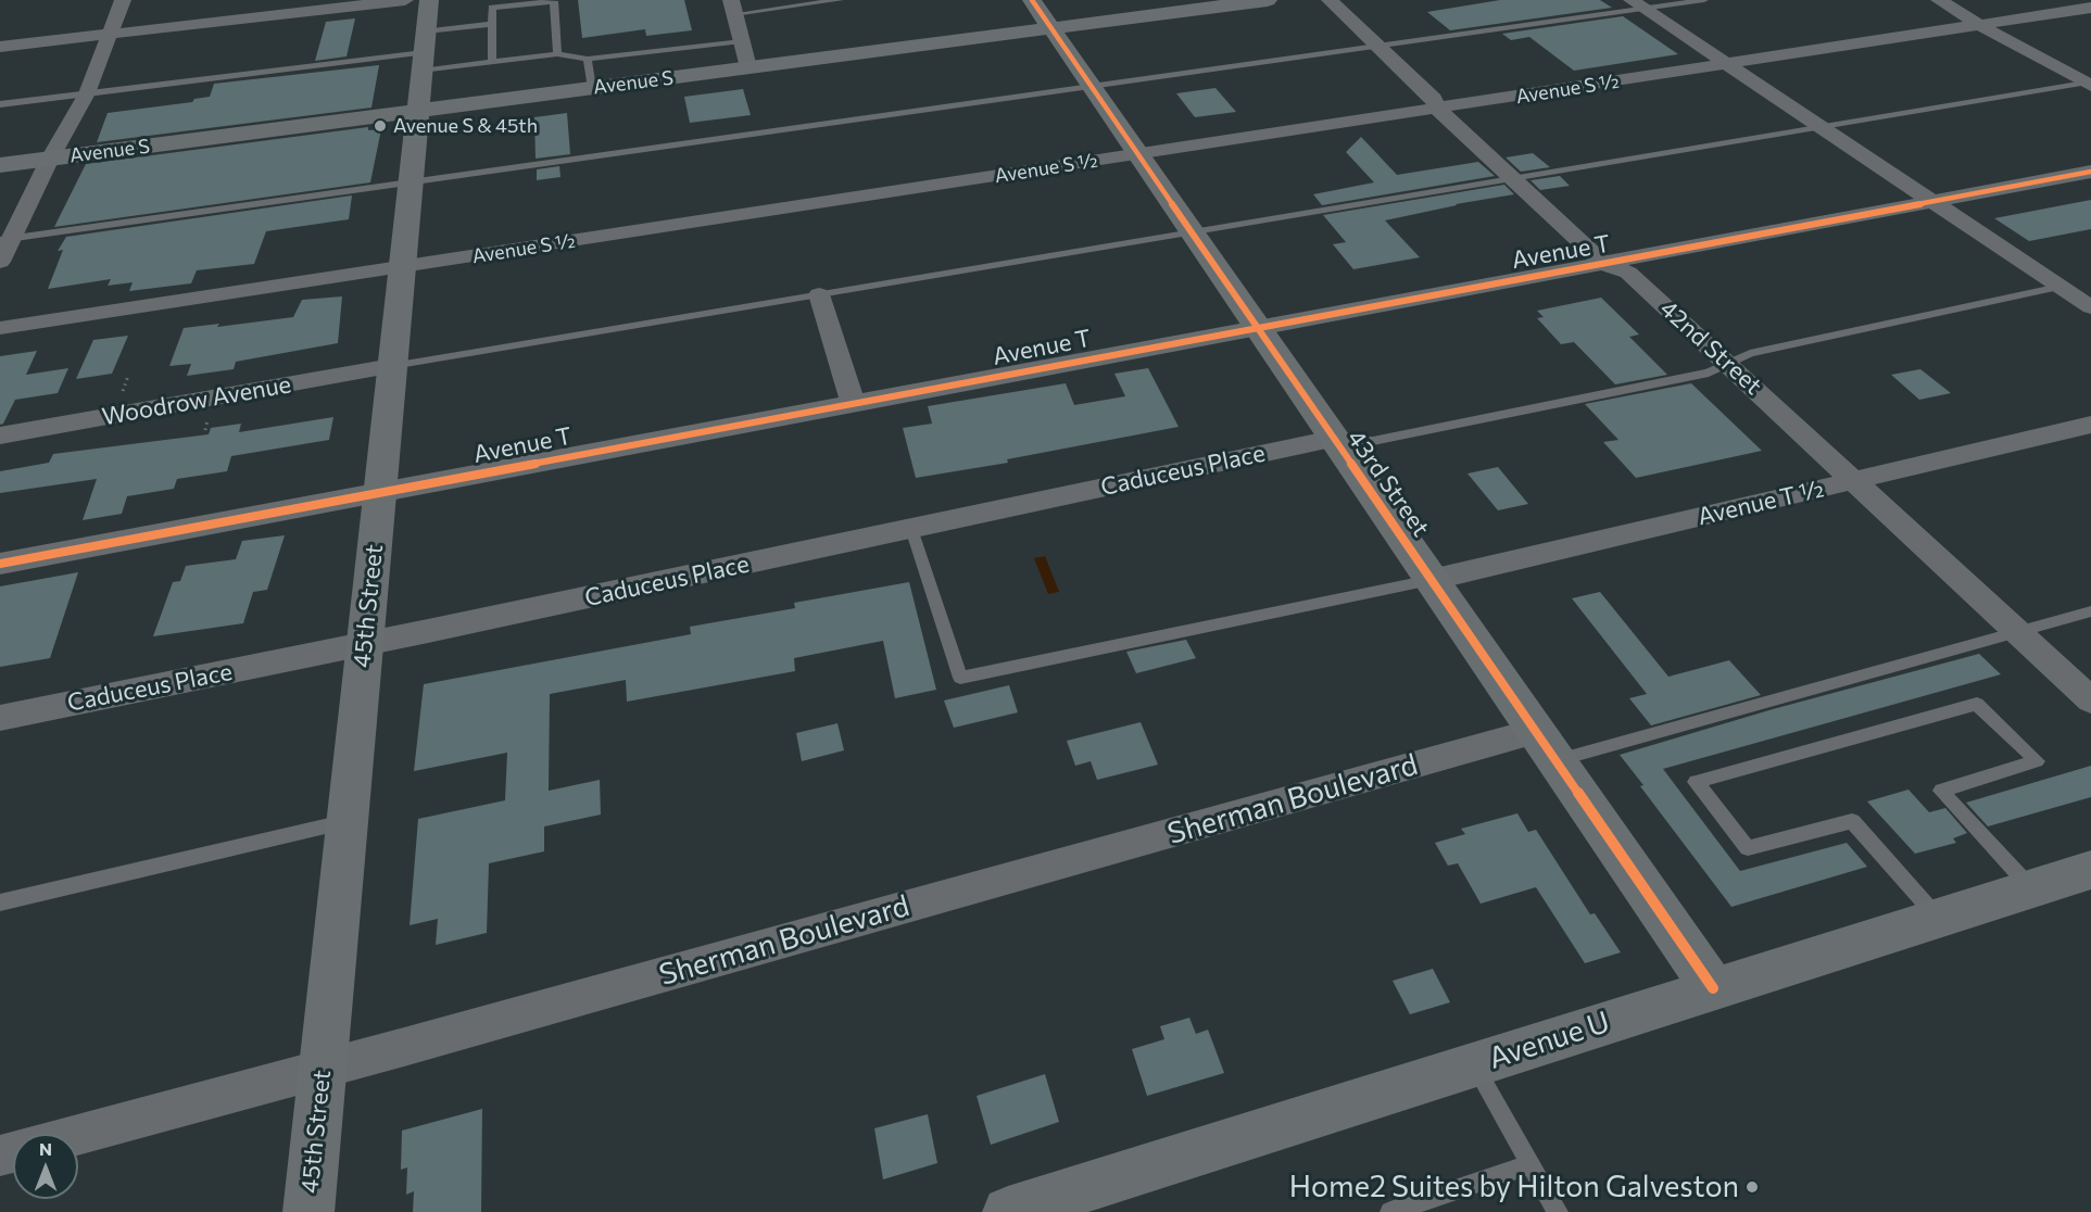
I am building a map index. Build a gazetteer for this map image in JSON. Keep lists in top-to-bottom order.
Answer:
{
  "streets": {
    "main road": [
      "Avenue S",
      "43rd Street",
      "45th Street",
      "Avenue U"
    ],
    "street": [
      "Avenue S ½",
      "Avenue T",
      "42nd Street",
      "Woodrow Avenue",
      "Caduceus Place",
      "Avenue T ½",
      "Sherman Boulevard"
    ]
  },
  "crossings": [
    ["Avenue S", "43rd Street"],
    ["Avenue S", "45th Street"],
    ["Avenue S ½", "42nd Street"],
    ["Avenue S ½", "43rd Street"],
    ["Avenue S ½", "45th Street"],
    ["Avenue T", "42nd Street"],
    ["Avenue T", "43rd Street"],
    ["Avenue T", "45th Street"],
    ["42nd Street", "Avenue T ½"],
    ["Woodrow Avenue", "45th Street"],
    ["Caduceus Place", "43rd Street"],
    ["Caduceus Place", "45th Street"],
    ["43rd Street", "Avenue T ½"],
    ["43rd Street", "Sherman Boulevard"],
    ["43rd Street", "Avenue U"],
    ["45th Street", "Sherman Boulevard"]
  ],
  "places": ["Avenue S & 45th", "Home2 Suites by Hilton Galveston"],
  "north": "top"
}
